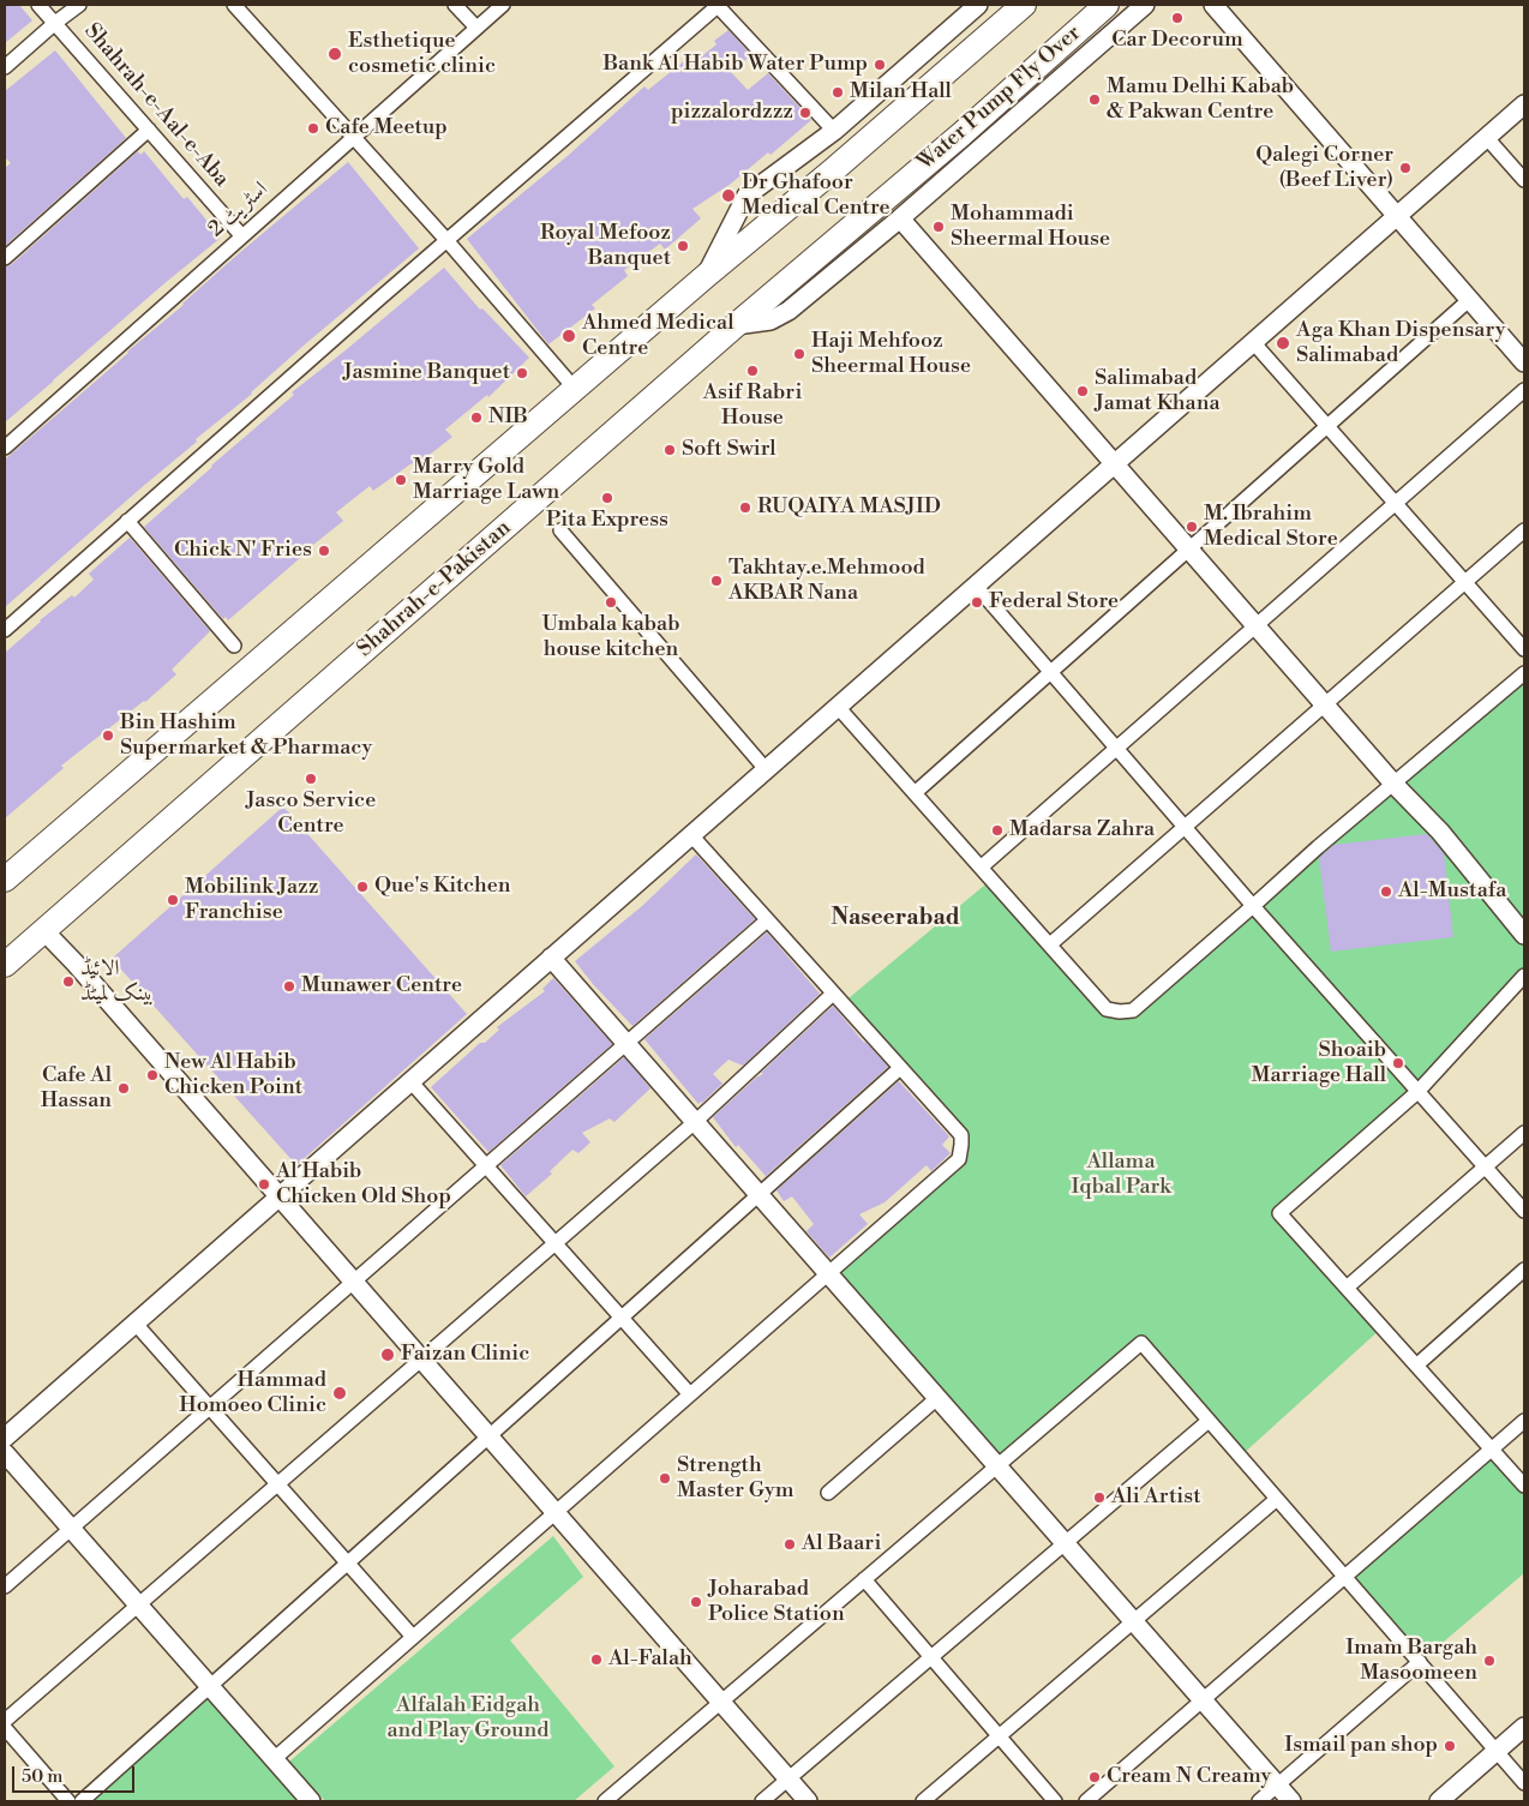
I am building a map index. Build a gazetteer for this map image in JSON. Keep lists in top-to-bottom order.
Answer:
{
  "streets": {
    "highway": ["Water Pump Fly Over", "Shahrah-e-Pakistan"],
    "street": ["Shahrah-e-Aal-e-Aba", "اسٹریٹ 2"]
  },
  "crossings": [
    ["Water Pump Fly Over", "Shahrah-e-Pakistan"],
    ["Shahrah-e-Aal-e-Aba", "اسٹریٹ 2"]
  ],
  "districts": ["Naseerabad"],
  "parks": ["Allama Iqbal Park", "Alfalah Eidgah and Play Ground"],
  "places": [
    "Car Decorum",
    "Esthetique cosmetic clinic",
    "Bank Al Habib Water Pump",
    "Milan Hall",
    "Mamu Delhi Kabab & Pakwan Centre",
    "pizzalordzzz",
    "Cafe Meetup",
    "Qalegi Corner (Beef Liver)",
    "Dr Ghafoor Medical Centre",
    "Mohammadi Sheermal House",
    "Royal Mefooz Banquet",
    "Ahmed Medical Centre",
    "Aga Khan Dispensary Salimabad",
    "Haji Mehfooz Sheermal House",
    "Asif Rabri House",
    "Jasmine Banquet",
    "Salimabad Jamat Khana",
    "NIB",
    "Soft Swirl",
    "Marry Gold Marriage Lawn",
    "Pita Express",
    "RUQAIYA MASJID",
    "M. Ibrahim Medical Store",
    "Chick N' Fries",
    "Takhtay.e.Mehmood AKBAR Nana",
    "Umbala kabab house kitchen",
    "Federal Store",
    "Bin Hashim Supermarket & Pharmacy",
    "Jasco Service Centre",
    "Madarsa Zahra",
    "Que's Kitchen",
    "Al-Mustafa",
    "Mobilink Jazz Franchise",
    "الائیڈ بینک لمیٹڈ",
    "Munawer Centre",
    "Shoaib Marriage Hall",
    "New Al Habib Chicken Point",
    "Cafe Al Hassan",
    "Al Habib Chicken Old Shop",
    "Faizan Clinic",
    "Hammad Homoeo Clinic",
    "Strength Master Gym",
    "Ali Artist",
    "Al Baari",
    "Joharabad Police Station",
    "Al-Falah",
    "Imam Bargah Masoomeen",
    "Ismail pan shop",
    "Cream N Creamy"
  ],
  "scale_bar": "50 m"
}
